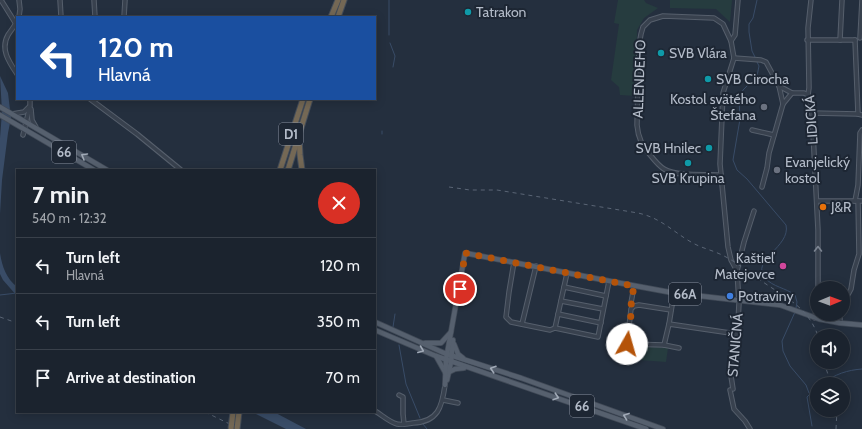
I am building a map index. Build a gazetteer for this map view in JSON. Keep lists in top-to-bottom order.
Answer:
{
  "streets": {
    "highway": ["D1"],
    "main road": ["66", "66A"],
    "street": ["ALLENDEHO", "LIDICKÁ", "STANIČNÁ"]
  },
  "crossings": [
    ["ALLENDEHO", "STANIČNÁ"],
    ["66A", "STANIČNÁ"]
  ],
  "places": [
    "Tatrakon",
    "SVB Vlára",
    "SVB Cirocha",
    "Kostol svätého Štefana",
    "SVB Hnilec",
    "SVB Krupina",
    "Evanjelický kostol",
    "J&R",
    "Kaštieľ Matejovce",
    "Potraviny"
  ],
  "north": "right",
  "page": {
    "turn": ["120 m", "Hlavná"],
    "heading": ["7 min", "540 m · 12:32"],
    "list": [
      {
        "name": "Turn left",
        "note": "Hlavná",
        "value": "120 m"
      },
      {
        "name": "Turn left",
        "value": "350 m"
      },
      {
        "name": "Arrive at destination",
        "value": "70 m"
      }
    ]
  }
}
